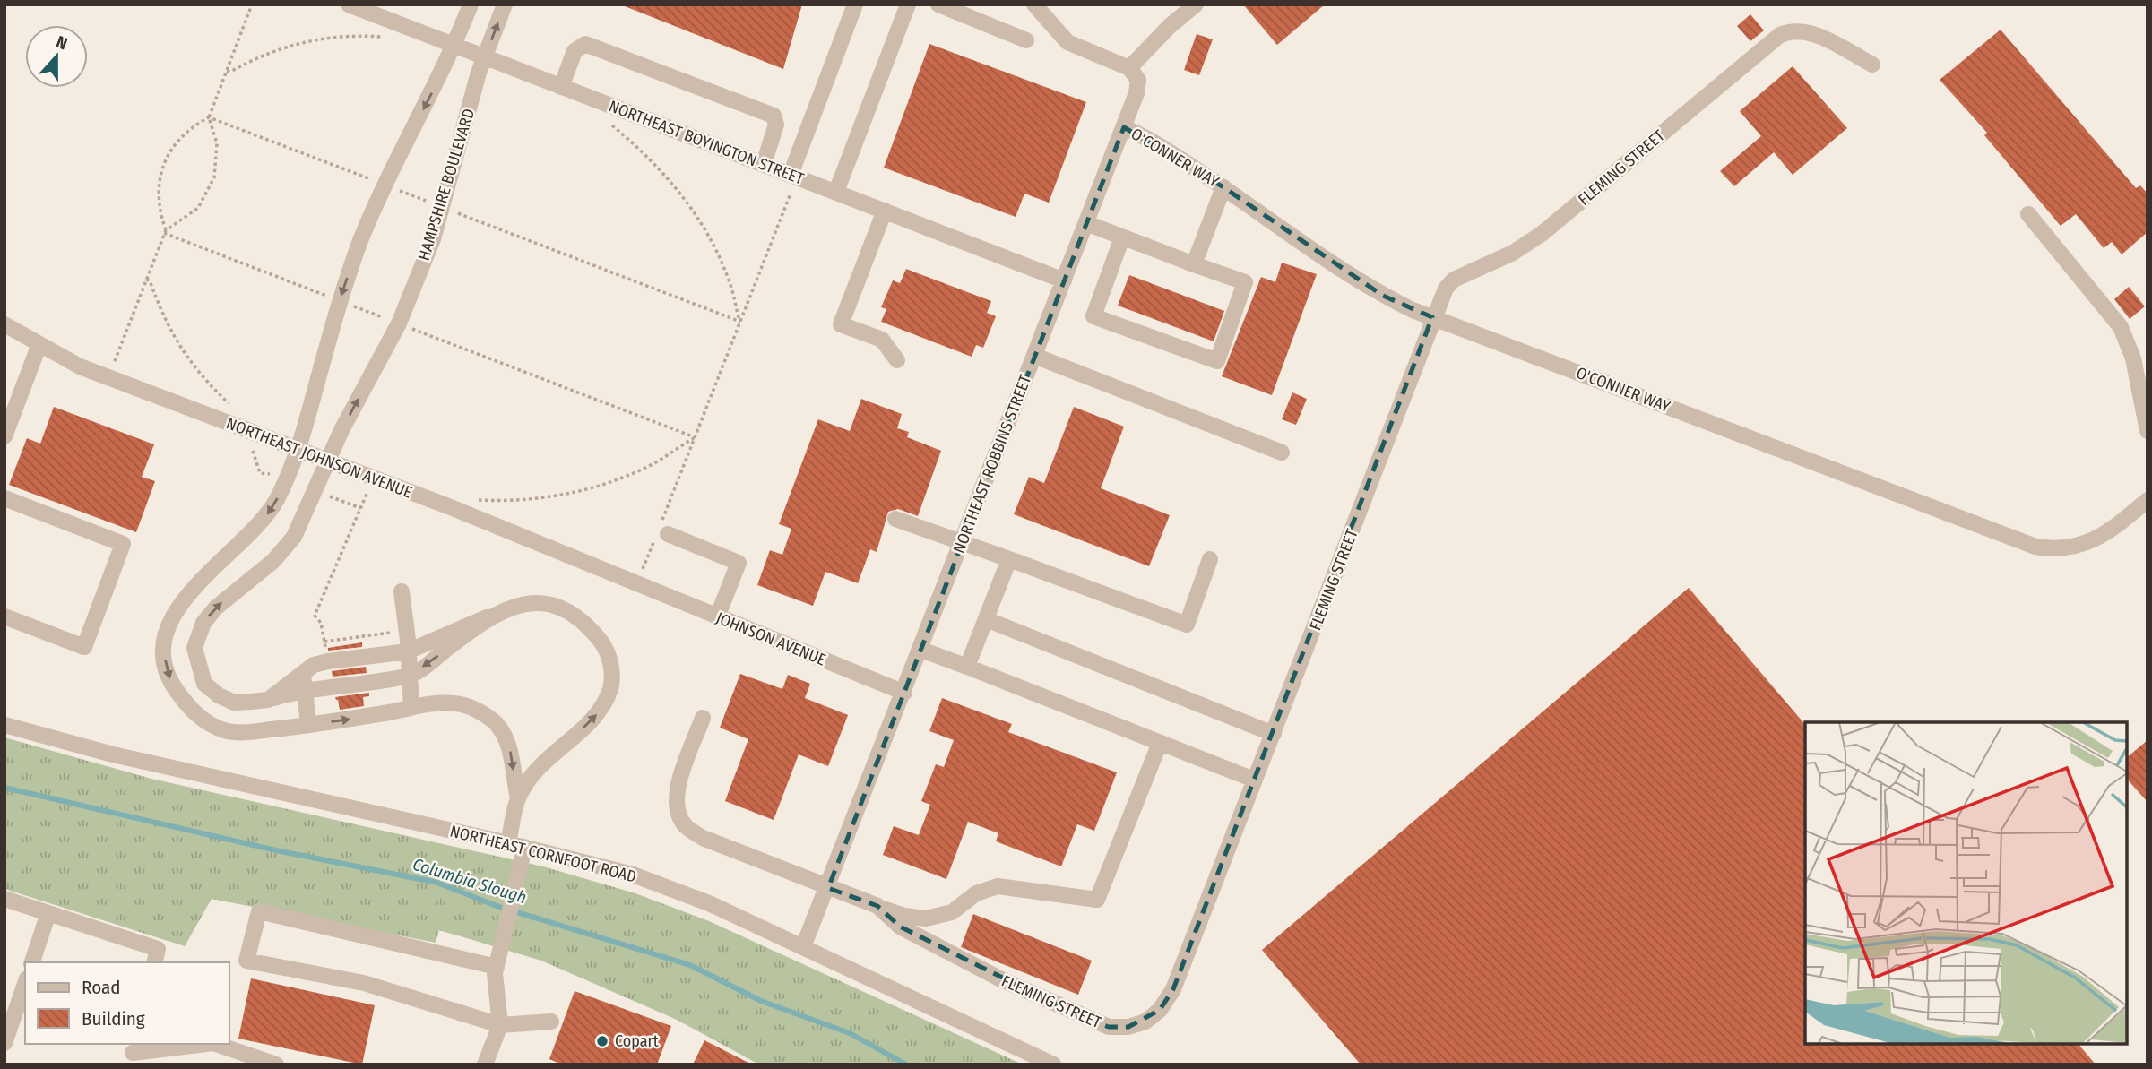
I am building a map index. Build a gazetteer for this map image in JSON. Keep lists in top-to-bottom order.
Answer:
{
  "streets": {
    "street": [
      "NORTHEAST BOYINGTON STREET",
      "O'CONNER WAY",
      "FLEMING STREET",
      "HAMPSHIRE BOULEVARD",
      "NORTHEAST JOHNSON AVENUE",
      "NORTHEAST ROBBINS STREET",
      "JOHNSON AVENUE",
      "NORTHEAST CORNFOOT ROAD"
    ]
  },
  "crossings": [
    ["NORTHEAST BOYINGTON STREET", "HAMPSHIRE BOULEVARD"],
    ["NORTHEAST BOYINGTON STREET", "NORTHEAST ROBBINS STREET"],
    ["O'CONNER WAY", "FLEMING STREET"],
    ["O'CONNER WAY", "NORTHEAST ROBBINS STREET"],
    ["FLEMING STREET", "NORTHEAST ROBBINS STREET"],
    ["HAMPSHIRE BOULEVARD", "NORTHEAST JOHNSON AVENUE"],
    ["NORTHEAST JOHNSON AVENUE", "JOHNSON AVENUE"],
    ["NORTHEAST ROBBINS STREET", "JOHNSON AVENUE"],
    ["NORTHEAST ROBBINS STREET", "NORTHEAST CORNFOOT ROAD"]
  ],
  "water": ["Columbia Slough"],
  "places": ["Copart"],
  "legend": ["Road", "Building"],
  "north": "top"
}
